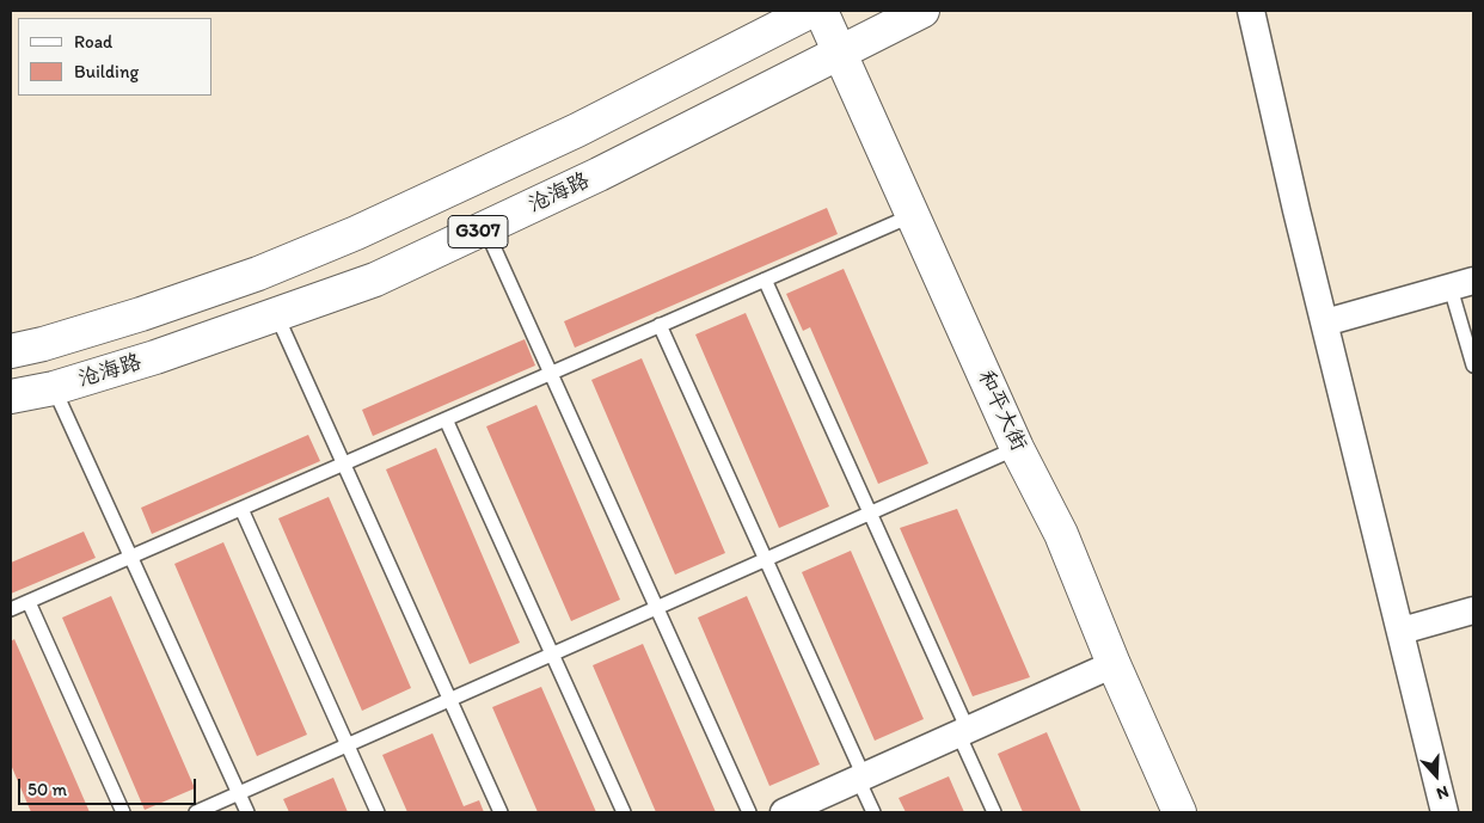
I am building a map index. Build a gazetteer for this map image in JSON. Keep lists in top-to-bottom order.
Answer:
{
  "streets": {
    "main road": ["沧海路", "G307", "和平大街"]
  },
  "crossings": [
    ["沧海路", "和平大街"]
  ],
  "legend": ["Road", "Building"],
  "scale_bar": "50 m",
  "north": "bottom"
}
